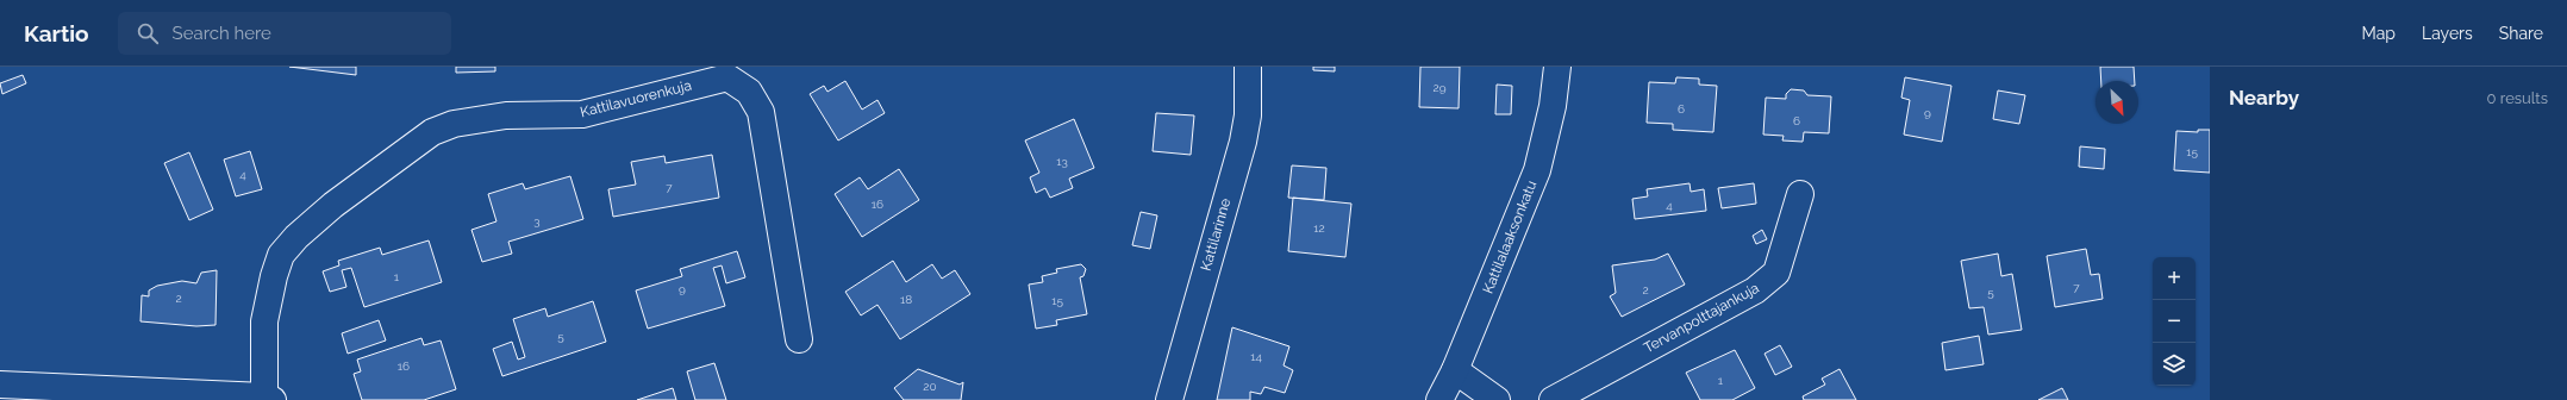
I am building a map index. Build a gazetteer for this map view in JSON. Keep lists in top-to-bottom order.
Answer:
{
  "streets": {
    "street": [
      "Kattilavuorenkuja",
      "Kattilarinne",
      "Kattilalaaksonkatu",
      "Tervanpolttajankuja"
    ]
  },
  "house_numbers": [
    "29",
    "6",
    "9",
    "6",
    "15",
    "13",
    "4",
    "7",
    "16",
    "4",
    "3",
    "12",
    "1",
    "7",
    "9",
    "2",
    "5",
    "2",
    "18",
    "15",
    "5",
    "14",
    "16",
    "1",
    "20"
  ],
  "north": "bottom right",
  "page": {
    "header": "Kartio",
    "search": "Search here",
    "nav": ["Map", "Layers", "Share"],
    "heading": ["Nearby", "0 results"],
    "map_buttons": ["+", "−"]
  }
}
